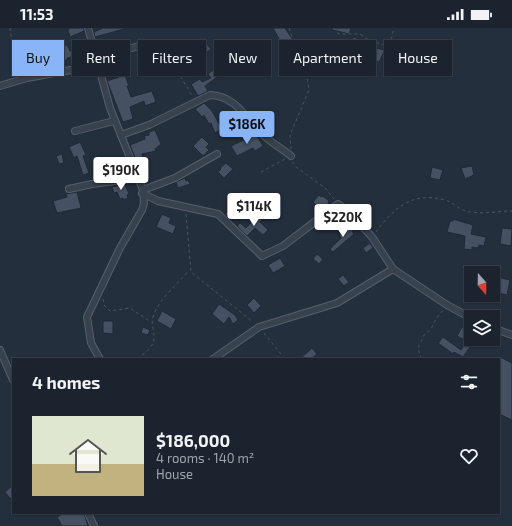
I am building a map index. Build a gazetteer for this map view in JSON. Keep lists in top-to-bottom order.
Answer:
{
  "north": "bottom",
  "page": {
    "status": "11:53",
    "chip": [
      "Buy",
      "Rent",
      "Filters",
      "New",
      "Apartment",
      "House"
    ],
    "price": [
      "$186K",
      "$190K",
      "$114K",
      "$220K"
    ],
    "heading": "4 homes",
    "list": [
      {
        "name": "$186,000",
        "note": "4 rooms · 140 m² · House"
      }
    ]
  }
}
